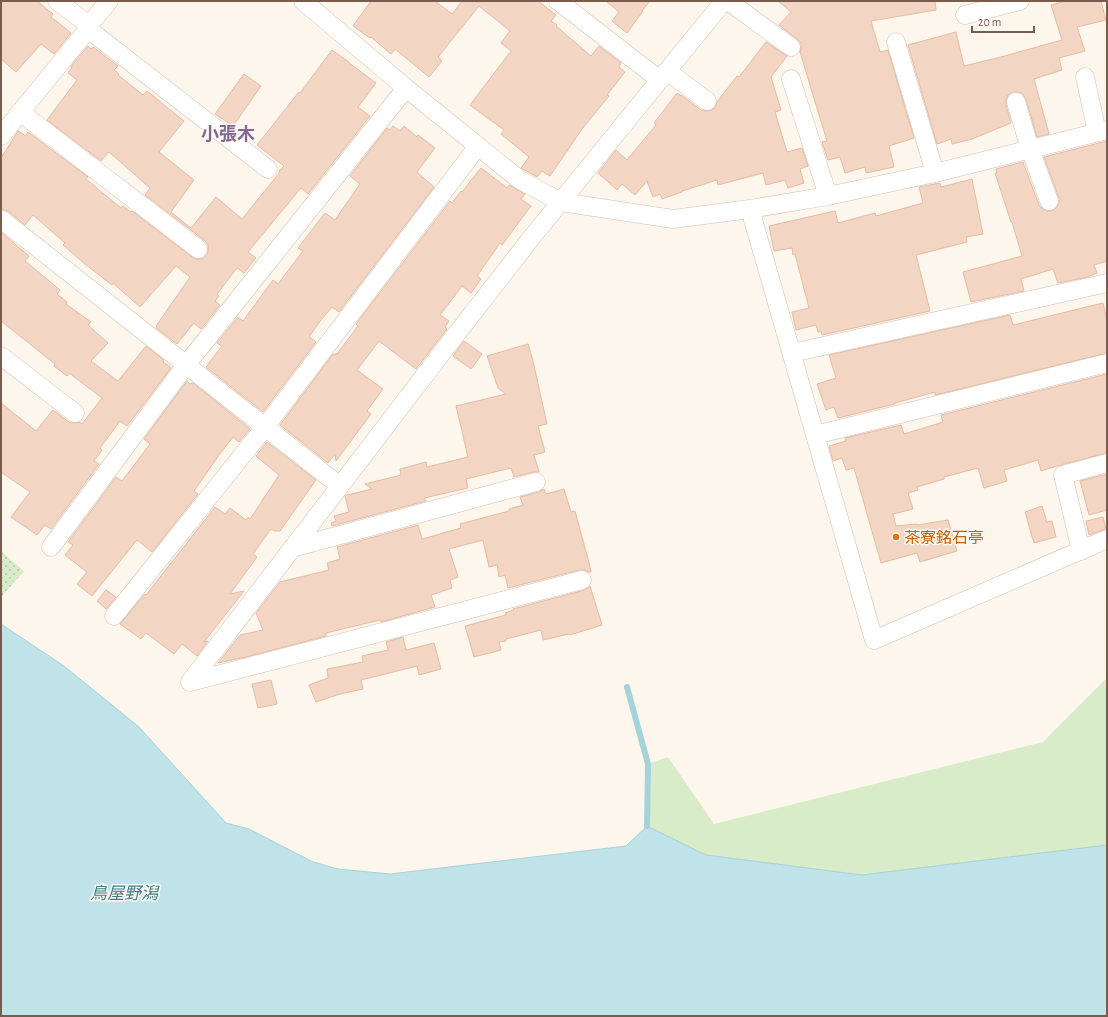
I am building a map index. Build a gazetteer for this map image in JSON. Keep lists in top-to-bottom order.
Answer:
{
  "districts": ["小張木"],
  "water": ["鳥屋野潟"],
  "places": ["茶寮銘石亭"],
  "scale_bar": "20 m"
}
